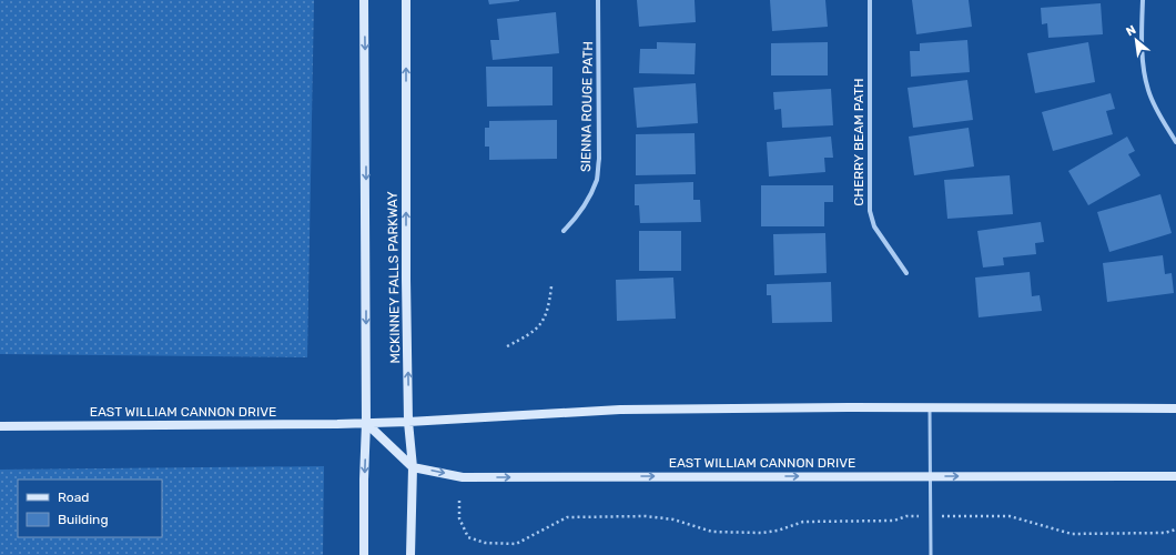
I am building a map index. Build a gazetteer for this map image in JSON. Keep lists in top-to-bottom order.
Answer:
{
  "streets": {
    "street": [
      "SIENNA ROUGE PATH",
      "CHERRY BEAM PATH",
      "MCKINNEY FALLS PARKWAY",
      "EAST WILLIAM CANNON DRIVE"
    ]
  },
  "crossings": [
    ["MCKINNEY FALLS PARKWAY", "EAST WILLIAM CANNON DRIVE"]
  ],
  "legend": ["Road", "Building"],
  "north": "top left"
}
